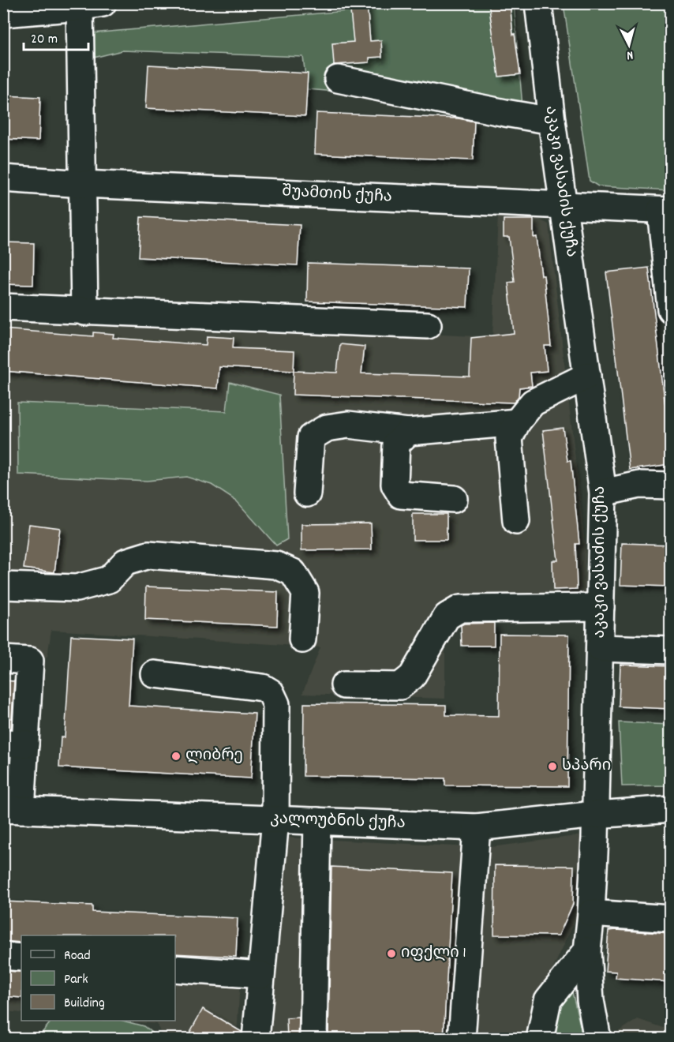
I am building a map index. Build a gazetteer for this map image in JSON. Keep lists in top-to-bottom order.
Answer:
{
  "streets": {
    "street": ["აკაკი ვასაძის ქუჩა", "შუამთის ქუჩა", "კალოუბნის ქუჩა"]
  },
  "crossings": [
    ["აკაკი ვასაძის ქუჩა", "შუამთის ქუჩა"],
    ["აკაკი ვასაძის ქუჩა", "კალოუბნის ქუჩა"]
  ],
  "places": ["ლიბრე", "სპარი", "იფქლი 1"],
  "legend": ["Road", "Park", "Building"],
  "scale_bar": "20 m",
  "north": "bottom"
}
